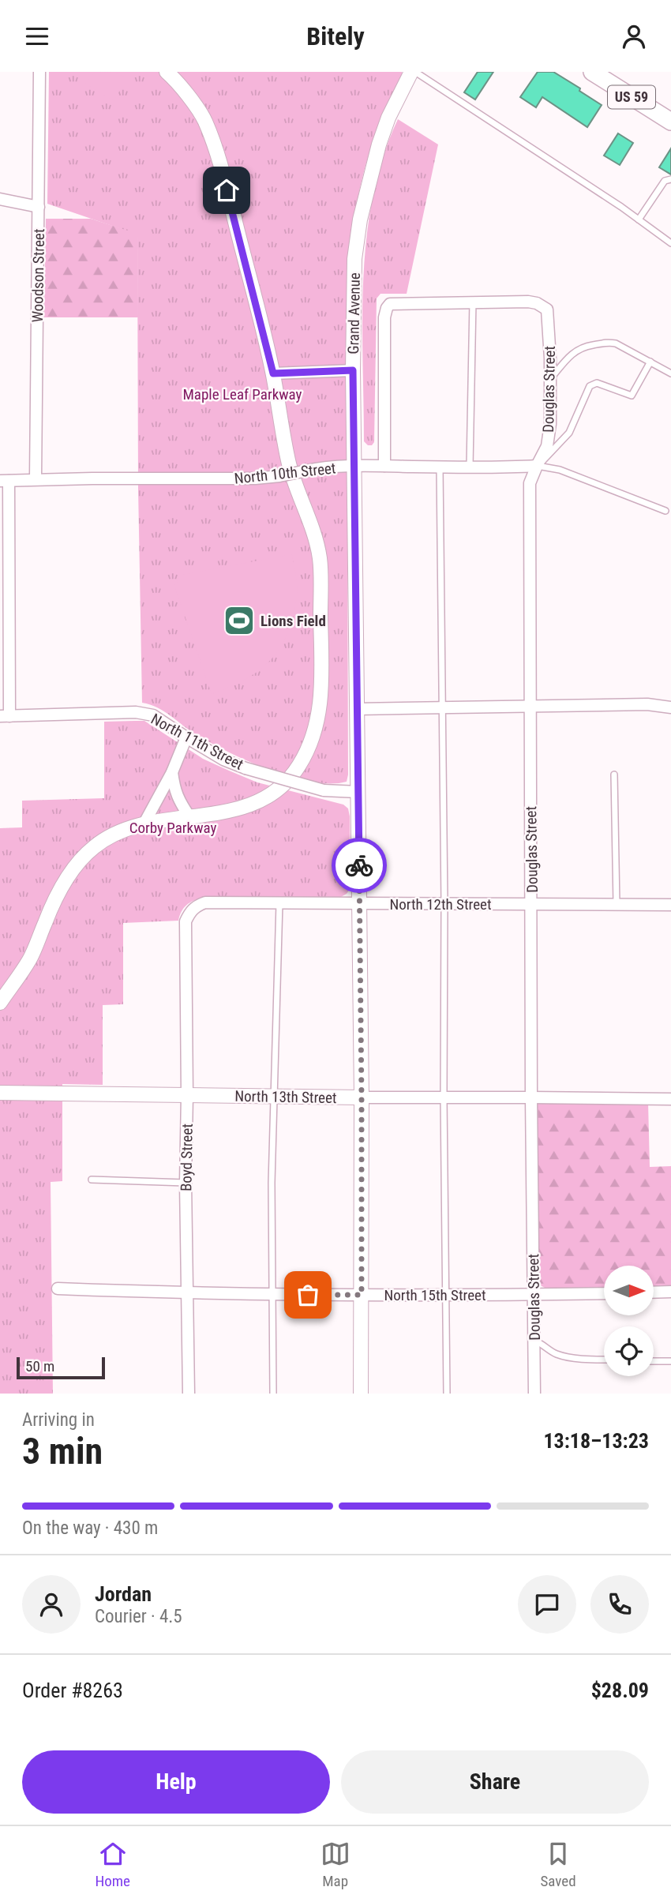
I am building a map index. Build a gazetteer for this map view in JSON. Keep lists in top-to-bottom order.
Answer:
{
  "streets": {
    "main road": ["US 59"],
    "street": [
      "Woodson Street",
      "Grand Avenue",
      "Douglas Street",
      "North 10th Street",
      "North 11th Street",
      "North 12th Street",
      "North 13th Street",
      "Boyd Street",
      "North 15th Street"
    ]
  },
  "crossings": [
    ["Woodson Street", "North 10th Street"],
    ["Grand Avenue", "North 10th Street"],
    ["Grand Avenue", "North 11th Street"],
    ["Grand Avenue", "North 12th Street"],
    ["Grand Avenue", "North 13th Street"],
    ["Grand Avenue", "North 15th Street"],
    ["Douglas Street", "North 10th Street"],
    ["Douglas Street", "North 12th Street"],
    ["Douglas Street", "North 13th Street"],
    ["Douglas Street", "North 15th Street"],
    ["North 12th Street", "Boyd Street"],
    ["North 13th Street", "Boyd Street"],
    ["Boyd Street", "North 15th Street"]
  ],
  "parks": ["Maple Leaf Parkway", "Corby Parkway"],
  "places": {
    "sports": ["Lions Field"]
  },
  "scale_bar": "50 m",
  "north": "right",
  "page": {
    "header": "Bitely",
    "scale": "50 m",
    "heading": ["3 min", "Arriving in", "13:18–13:23"],
    "panel": [
      "Jordan",
      "Courier · 4.5",
      "Order #8263",
      "$28.09"
    ],
    "bar": "On the way · 430 m",
    "buttons": ["Help", "Share"],
    "tabs": ["Home", "Map", "Saved"]
  }
}
